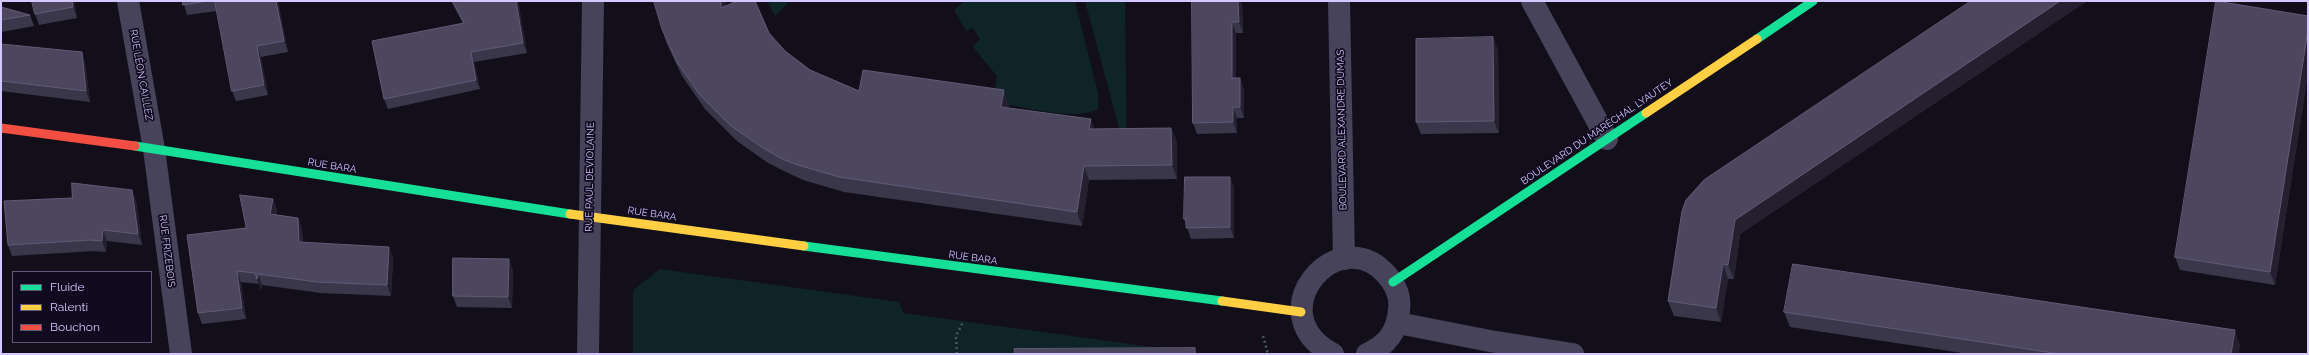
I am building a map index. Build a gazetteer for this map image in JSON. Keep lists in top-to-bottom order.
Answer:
{
  "streets": {
    "street": [
      "RUE LÉON CAILLEZ",
      "BOULEVARD ALEXANDRE DUMAS",
      "BOULEVARD DU MARÉCHAL LYAUTEY",
      "RUE BARA",
      "RUE PAUL DEVIOLAINE",
      "RUE FRIZEBOIS"
    ]
  },
  "crossings": [
    ["RUE LÉON CAILLEZ", "RUE BARA"],
    ["RUE LÉON CAILLEZ", "RUE FRIZEBOIS"],
    ["RUE BARA", "RUE PAUL DEVIOLAINE"],
    ["RUE BARA", "RUE FRIZEBOIS"]
  ],
  "legend": ["Fluide", "Ralenti", "Bouchon"]
}
